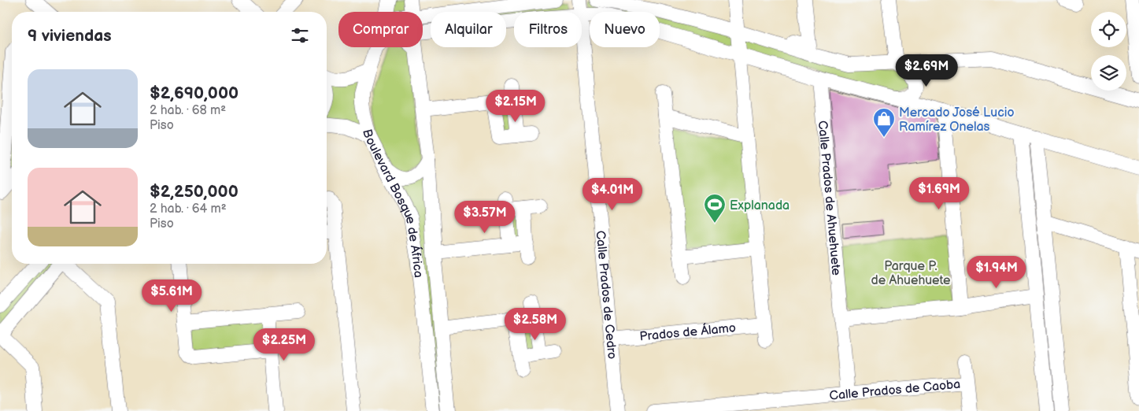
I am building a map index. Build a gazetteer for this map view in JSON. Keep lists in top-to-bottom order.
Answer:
{
  "streets": {
    "street": [
      "Calle Prados de Ahuehuete",
      "Boulevard Bosque de África",
      "Calle Prados de Cedro",
      "Prados de Álamo",
      "Calle Prados de Caoba"
    ]
  },
  "crossings": [
    ["Calle Prados de Ahuehuete", "Calle Prados de Caoba"],
    ["Calle Prados de Cedro", "Prados de Álamo"]
  ],
  "parks": ["Parque P. de Ahuehuete"],
  "places": {
    "shop": ["Mercado José Lucio Ramírez Onelas"],
    "sports": ["Explanada"]
  },
  "page": {
    "chip": [
      "Comprar",
      "Alquilar",
      "Filtros",
      "Nuevo"
    ],
    "heading": "9 viviendas",
    "price": [
      "$2.69M",
      "$2.15M",
      "$1.69M",
      "$4.01M",
      "$3.57M",
      "$1.94M",
      "$5.61M",
      "$2.58M",
      "$2.25M"
    ],
    "list": [
      {
        "name": "$2,690,000",
        "note": "2 hab. · 68 m² · Piso"
      },
      {
        "name": "$2,250,000",
        "note": "2 hab. · 64 m² · Piso"
      }
    ]
  }
}
